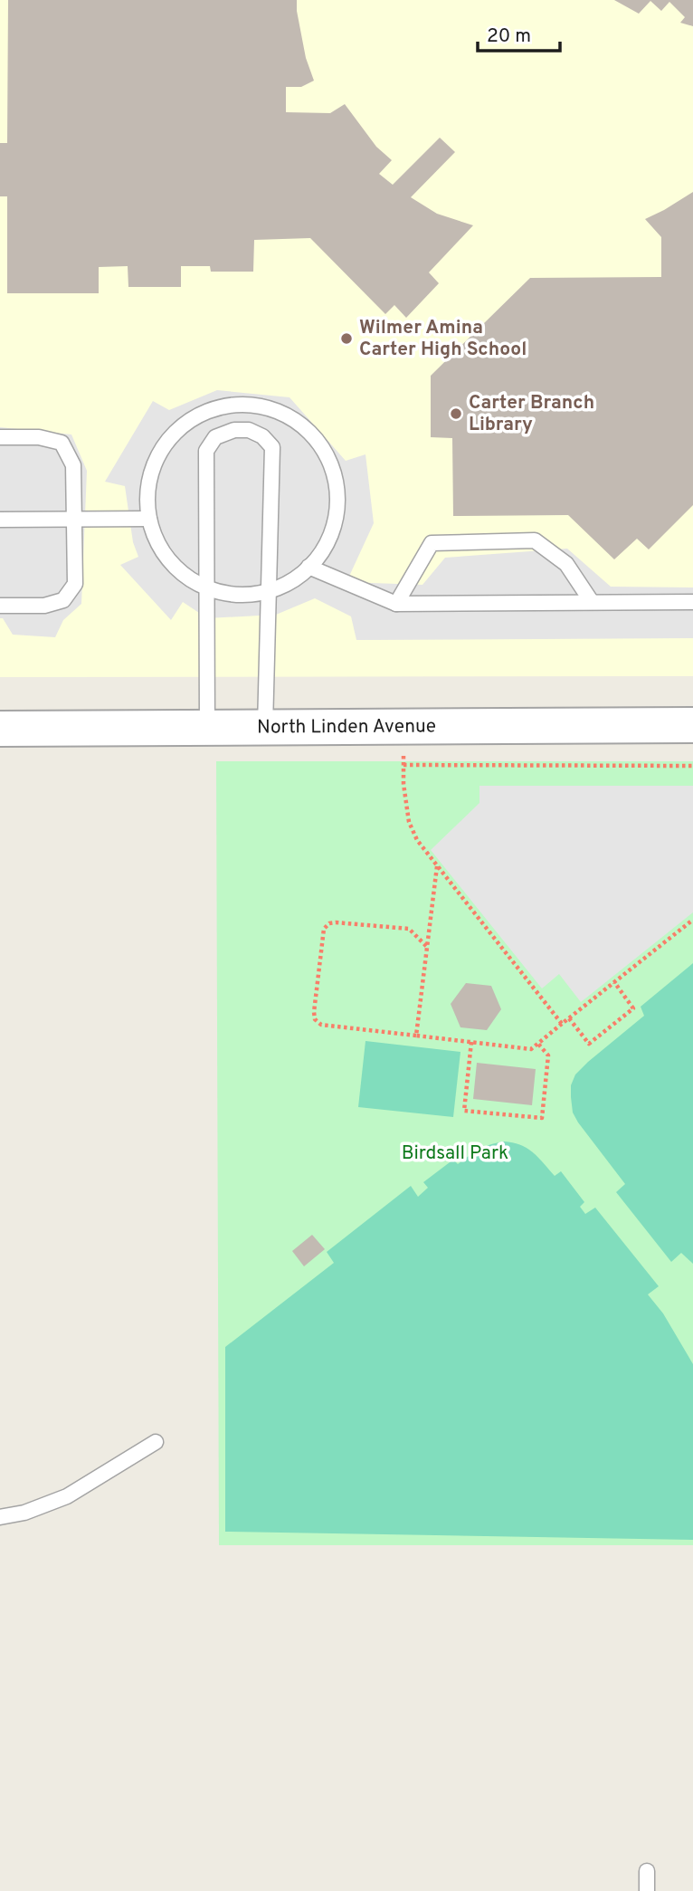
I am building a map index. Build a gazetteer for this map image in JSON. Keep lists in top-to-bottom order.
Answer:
{
  "streets": {
    "street": ["North Linden Avenue"]
  },
  "parks": ["Birdsall Park"],
  "places": ["Wilmer Amina Carter High School", "Carter Branch Library"],
  "scale_bar": "20 m"
}
